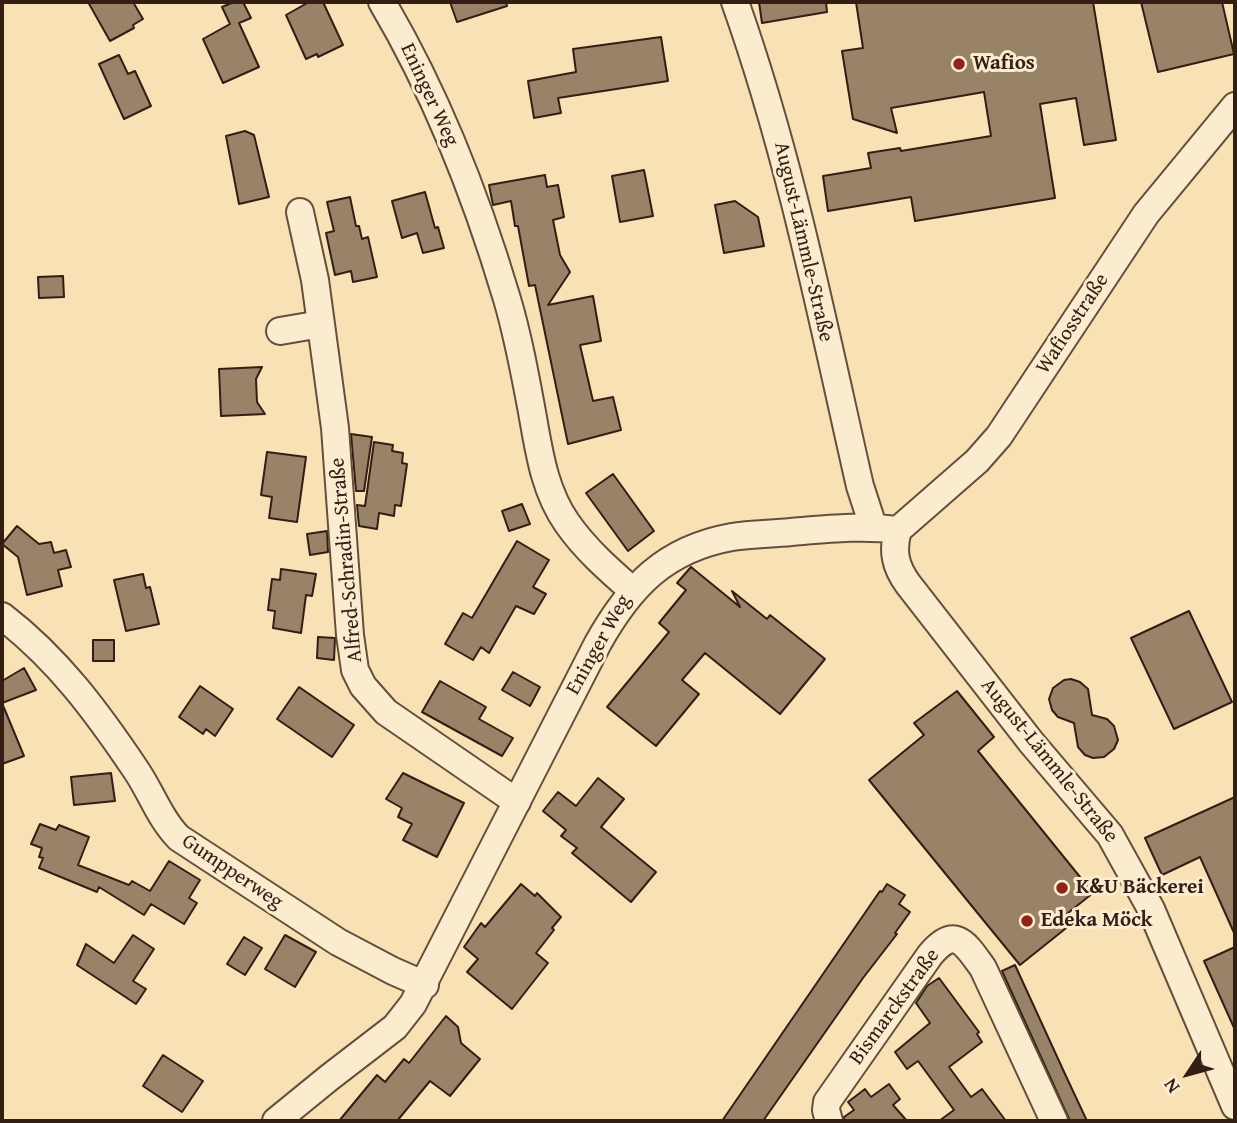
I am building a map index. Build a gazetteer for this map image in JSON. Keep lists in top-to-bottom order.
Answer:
{
  "streets": {
    "street": [
      "Eninger Weg",
      "August-Lämmle-Straße",
      "Wafiosstraße",
      "Alfred-Schradin-Straße",
      "Gumpperweg",
      "Bismarckstraße"
    ]
  },
  "crossings": [
    ["Eninger Weg", "Alfred-Schradin-Straße"],
    ["Eninger Weg", "Gumpperweg"],
    ["August-Lämmle-Straße", "Wafiosstraße"]
  ],
  "places": ["Wafios", "K&U Bäckerei", "Edeka Möck"],
  "north": "bottom left"
}
